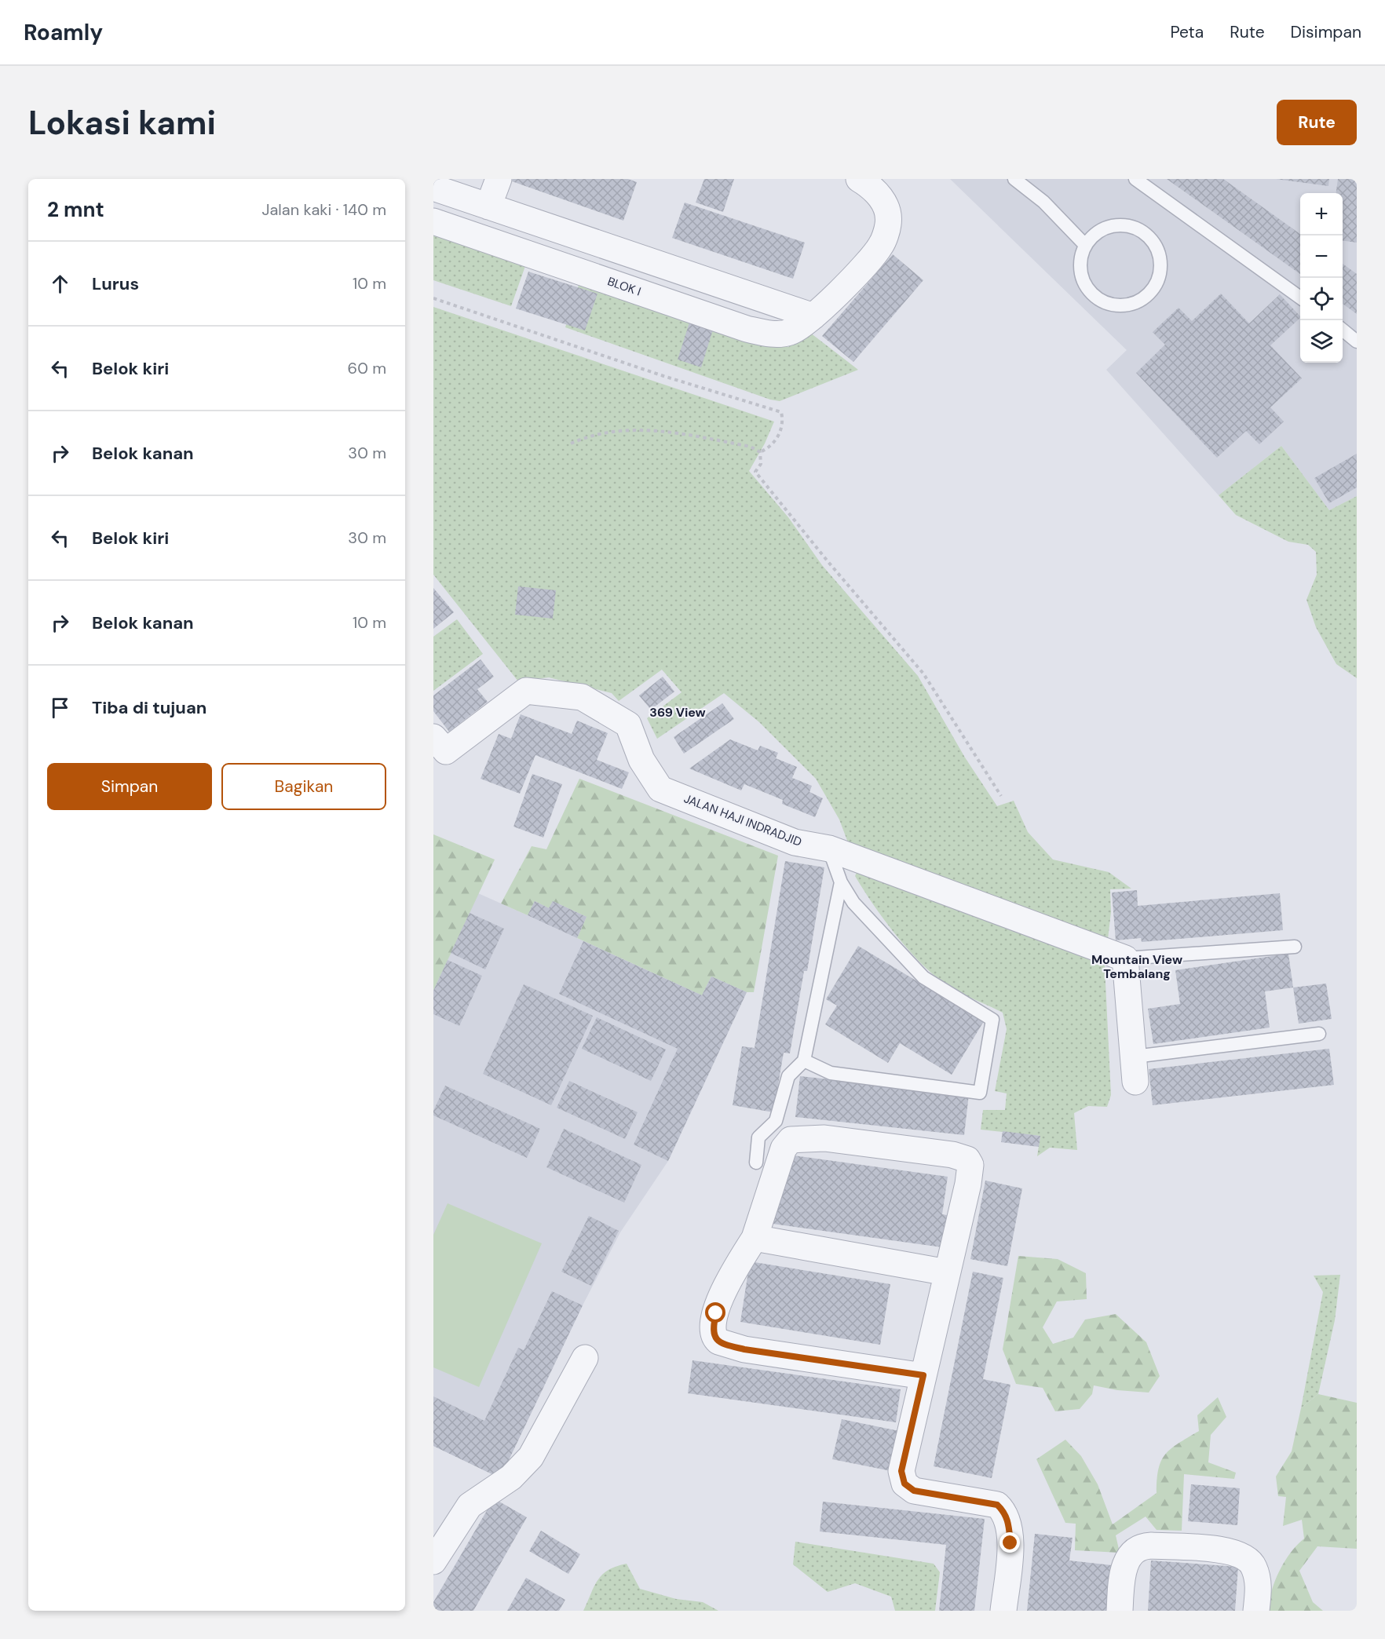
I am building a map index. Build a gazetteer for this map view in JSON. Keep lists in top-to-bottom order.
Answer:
{
  "streets": {
    "street": ["BLOK I", "JALAN HAJI INDRADJID"]
  },
  "districts": ["369 View", "Mountain View Tembalang"],
  "page": {
    "header": "Roamly",
    "nav": ["Peta", "Rute", "Disimpan"],
    "buttons": [
      "Rute",
      ["Simpan", "Bagikan"]
    ],
    "title": "Lokasi kami",
    "heading": ["2 mnt", "Jalan kaki · 140 m"],
    "map_buttons": ["+", "−"],
    "list": [
      ["Lurus", "10 m"],
      ["Belok kiri", "60 m"],
      ["Belok kanan", "30 m"],
      ["Belok kiri", "30 m"],
      ["Belok kanan", "10 m"],
      "Tiba di tujuan"
    ]
  }
}
